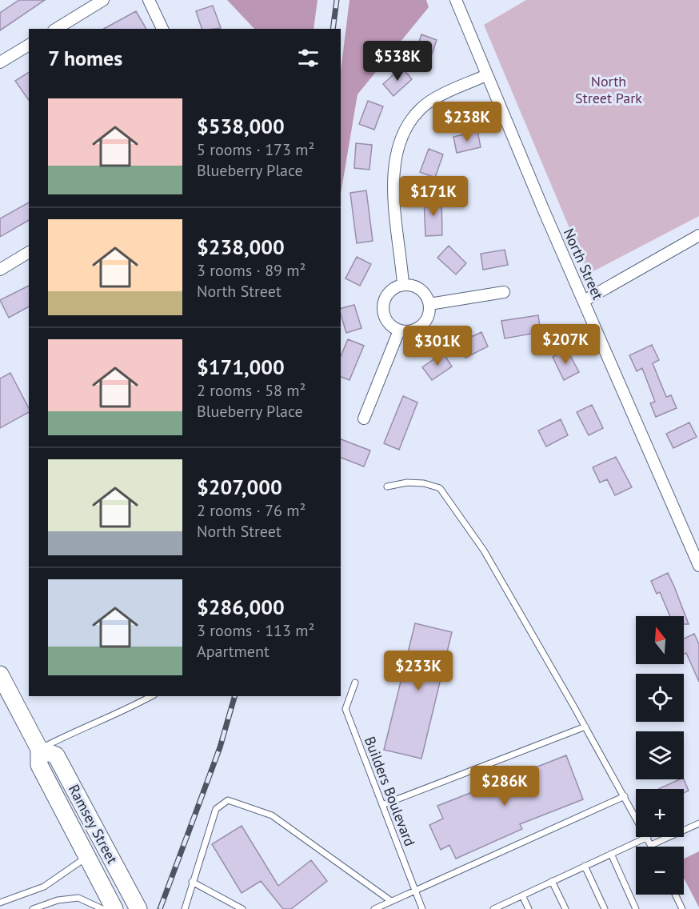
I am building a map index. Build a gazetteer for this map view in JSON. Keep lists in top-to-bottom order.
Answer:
{
  "streets": {
    "main road": ["Ramsey Street"],
    "street": ["North Street"],
    "lane": ["Builders Boulevard"]
  },
  "parks": ["North Street Park"],
  "north": "top",
  "page": {
    "heading": "7 homes",
    "price": [
      "$538K",
      "$238K",
      "$171K",
      "$207K",
      "$301K",
      "$233K",
      "$286K"
    ],
    "list": [
      {
        "name": "$538,000",
        "note": "5 rooms · 173 m² · Blueberry Place"
      },
      {
        "name": "$238,000",
        "note": "3 rooms · 89 m² · North Street"
      },
      {
        "name": "$171,000",
        "note": "2 rooms · 58 m² · Blueberry Place"
      },
      {
        "name": "$207,000",
        "note": "2 rooms · 76 m² · North Street"
      },
      {
        "name": "$286,000",
        "note": "3 rooms · 113 m² · Apartment"
      }
    ],
    "map_buttons": ["+", "−"]
  }
}
